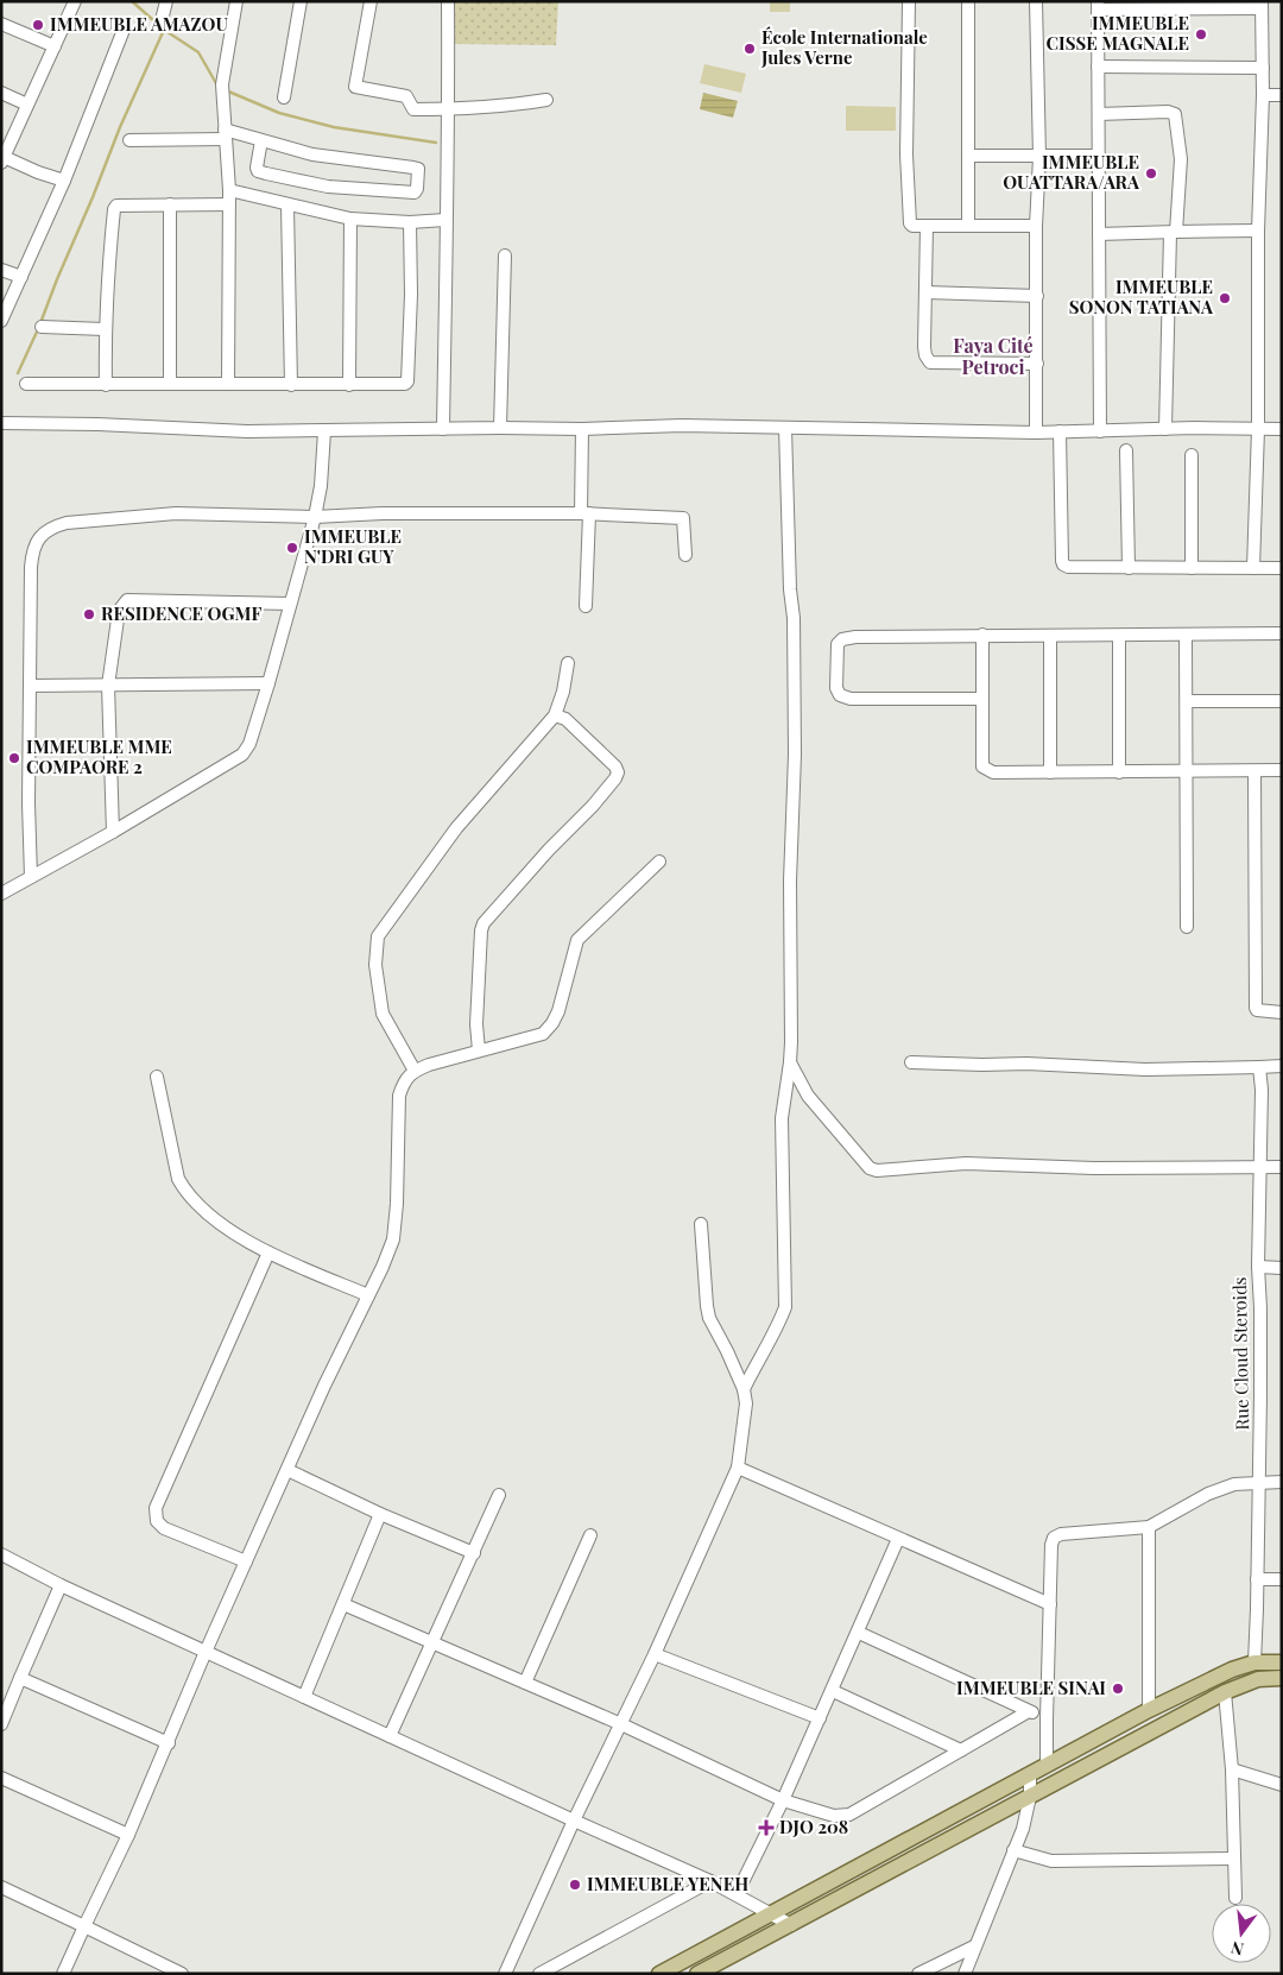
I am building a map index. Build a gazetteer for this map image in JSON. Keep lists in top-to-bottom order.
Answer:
{
  "streets": {
    "street": ["Rue Cloud Steroids"]
  },
  "districts": ["Faya Cité Petroci"],
  "places": {
    "other": [
      "IMMEUBLE AMAZOU",
      "IMMEUBLE CISSE MAGNALE",
      "École Internationale Jules Verne",
      "IMMEUBLE OUATTARA/ARA",
      "IMMEUBLE SONON TATIANA",
      "IMMEUBLE N'DRI GUY",
      "RESIDENCE OGMF",
      "IMMEUBLE MME COMPAORE 2",
      "IMMEUBLE SINAI",
      "IMMEUBLE YENEH"
    ],
    "health": ["DJO 208"]
  },
  "north": "bottom"
}
